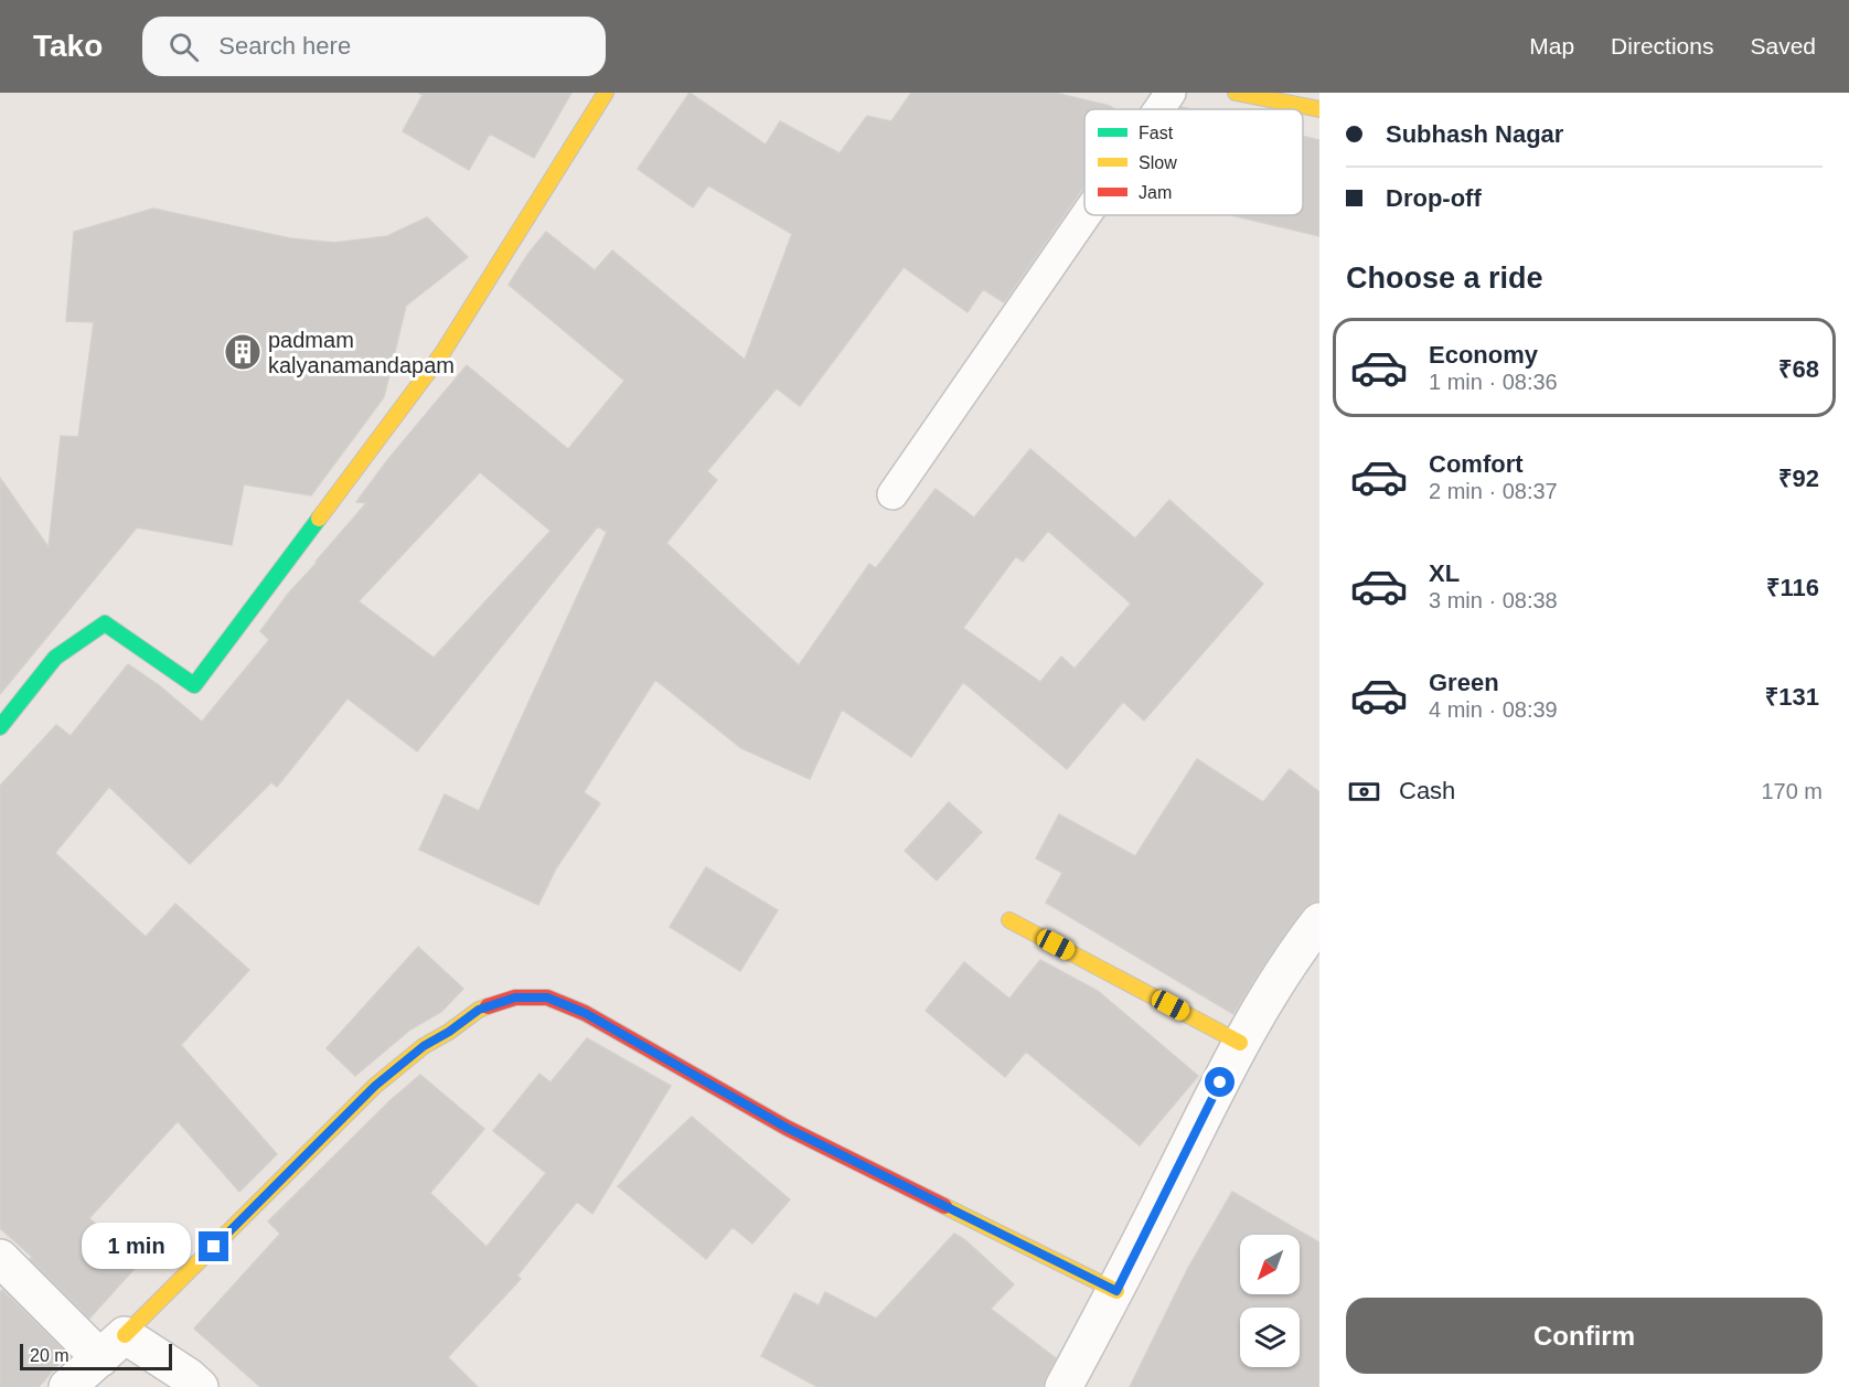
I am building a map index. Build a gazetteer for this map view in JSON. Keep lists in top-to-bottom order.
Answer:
{
  "places": {
    "building": ["padmam kalyanamandapam"]
  },
  "legend": ["Fast", "Slow", "Jam"],
  "scale_bar": "20 m",
  "north": "bottom left",
  "page": {
    "header": "Tako",
    "search": "Search here",
    "nav": ["Map", "Directions", "Saved"],
    "banner": ["Subhash Nagar", "Drop-off"],
    "heading": "Choose a ride",
    "list": [
      {
        "name": "Economy",
        "note": "1 min · 08:36",
        "value": "₹68"
      },
      {
        "name": "Comfort",
        "note": "2 min · 08:37",
        "value": "₹92"
      },
      {
        "name": "XL",
        "note": "3 min · 08:38",
        "value": "₹116"
      },
      {
        "name": "Green",
        "note": "4 min · 08:39",
        "value": "₹131"
      }
    ],
    "pay": ["Cash", "170 m"],
    "bubble": "1 min",
    "buttons": "Confirm",
    "scale": "20 m"
  }
}
